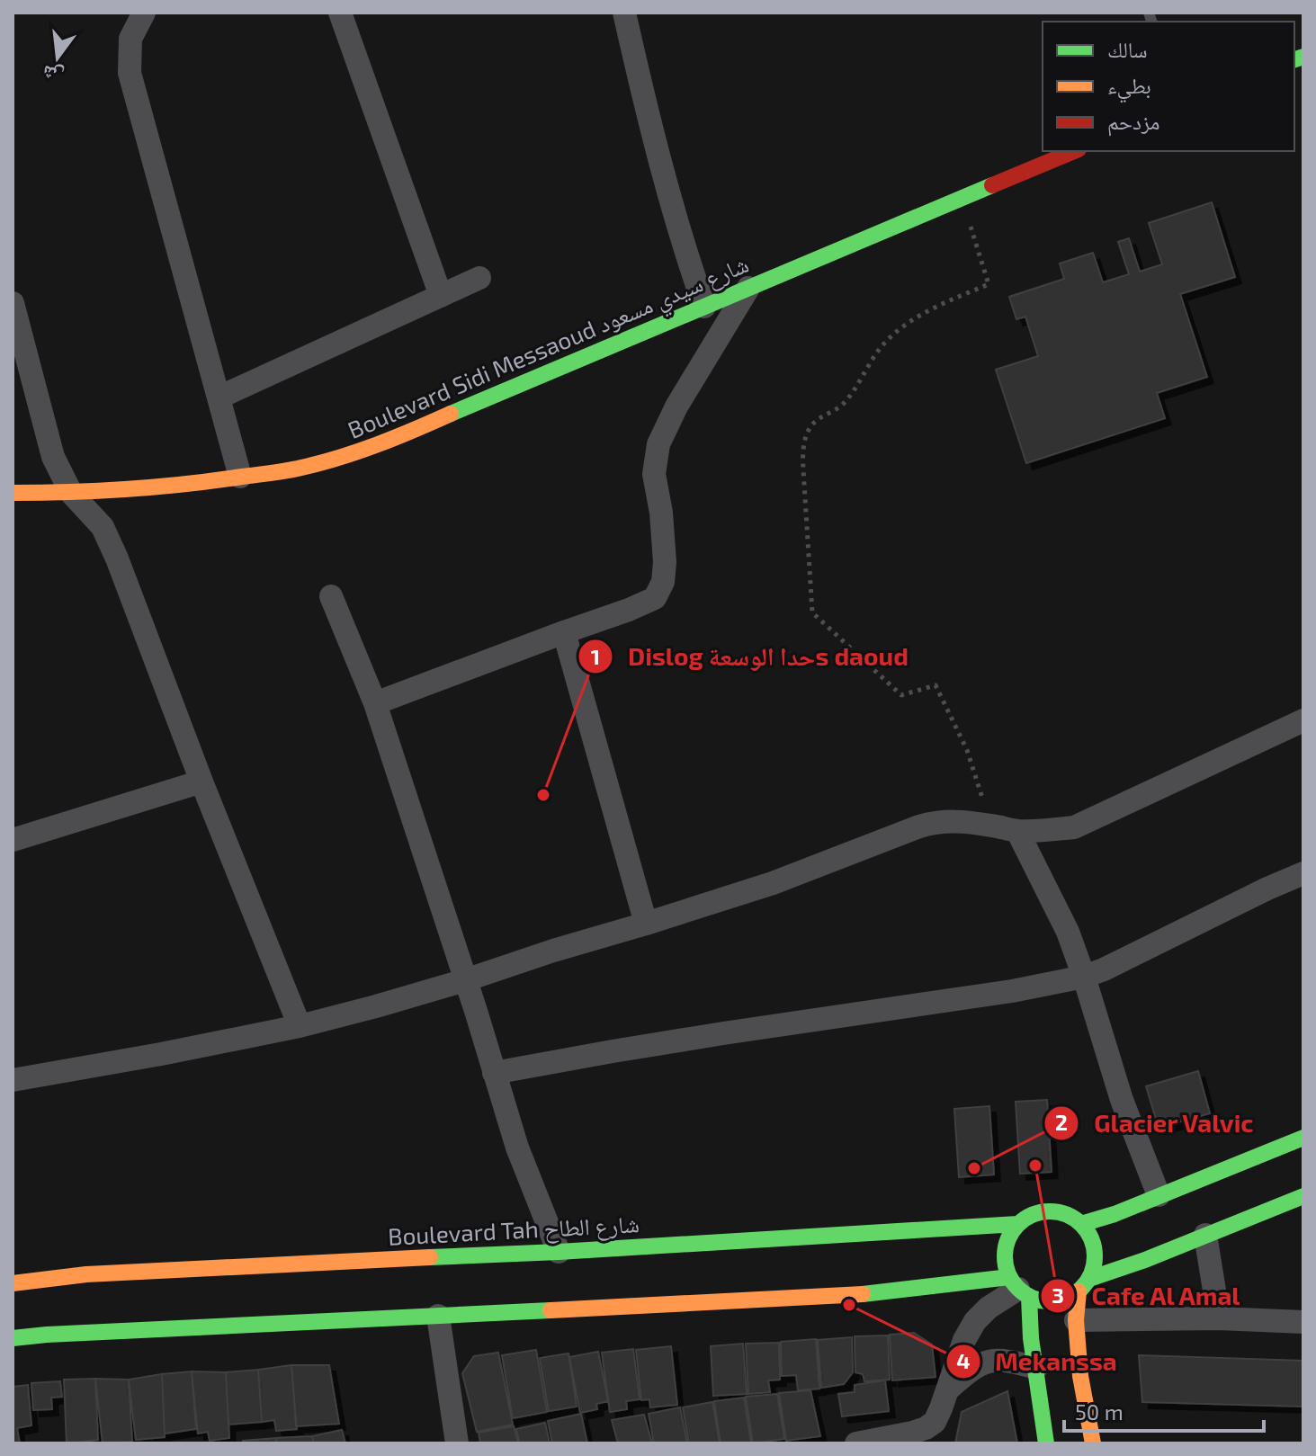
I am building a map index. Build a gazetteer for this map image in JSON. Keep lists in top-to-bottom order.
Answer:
{
  "streets": {
    "street": ["Boulevard Sidi Messaoud شارع سيدي مسعود", "Boulevard Tah شارع الطاح"]
  },
  "places": [
    "Dislog حدا الوسعةs daoud",
    "Cafe Al Amal",
    "Glacier Valvic",
    "Mekanssa"
  ],
  "legend": ["سالك", "بطيء", "مزدحم"],
  "scale_bar": "50 m",
  "north": "bottom"
}
